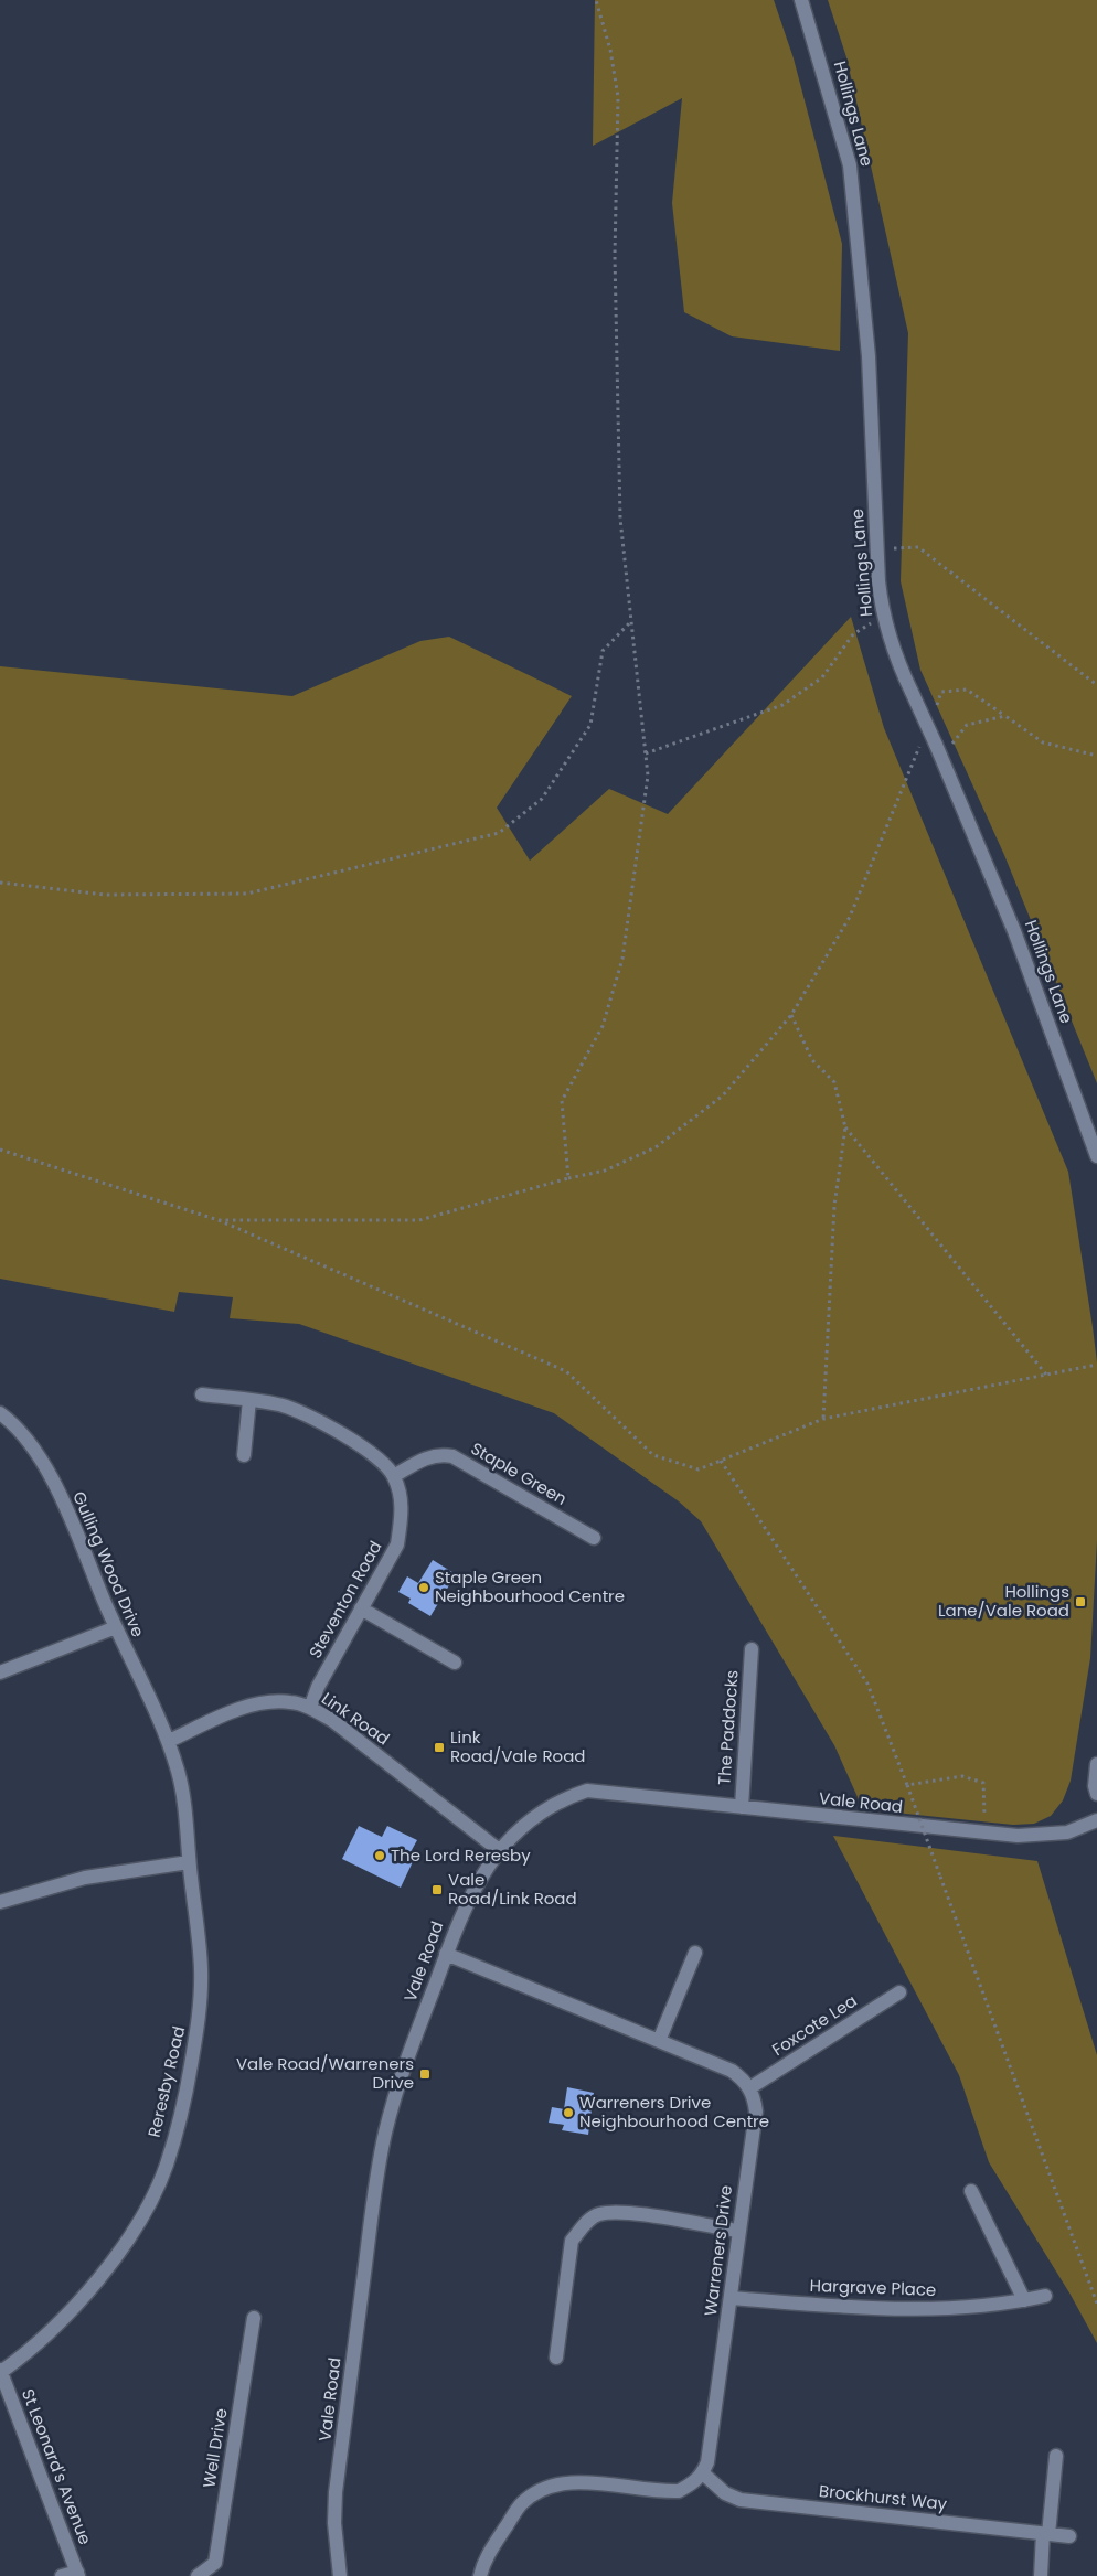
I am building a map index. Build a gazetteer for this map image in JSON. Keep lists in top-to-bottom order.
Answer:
{
  "streets": {
    "street": [
      "Hollings Lane",
      "Staple Green",
      "Gulling Wood Drive",
      "Steventon Road",
      "Link Road",
      "The Paddocks",
      "Vale Road",
      "Foxcote Lea",
      "Reresby Road",
      "Warreners Drive",
      "Hargrave Place",
      "Well Drive",
      "St Leonard's Avenue",
      "Brockhurst Way"
    ]
  },
  "crossings": [
    ["Staple Green", "Steventon Road"],
    ["Gulling Wood Drive", "Link Road"],
    ["Gulling Wood Drive", "Reresby Road"],
    ["Steventon Road", "Link Road"],
    ["Link Road", "Vale Road"],
    ["Link Road", "Reresby Road"],
    ["The Paddocks", "Vale Road"],
    ["Foxcote Lea", "Warreners Drive"],
    ["Reresby Road", "St Leonard's Avenue"],
    ["Warreners Drive", "Hargrave Place"],
    ["Warreners Drive", "Brockhurst Way"]
  ],
  "places": {
    "other": ["Staple Green Neighbourhood Centre", "The Lord Reresby", "Warreners Drive Neighbourhood Centre"],
    "transit": [
      "Hollings Lane/Vale Road",
      "Link Road/Vale Road",
      "Vale Road/Link Road",
      "Vale Road/Warreners Drive"
    ]
  }
}
